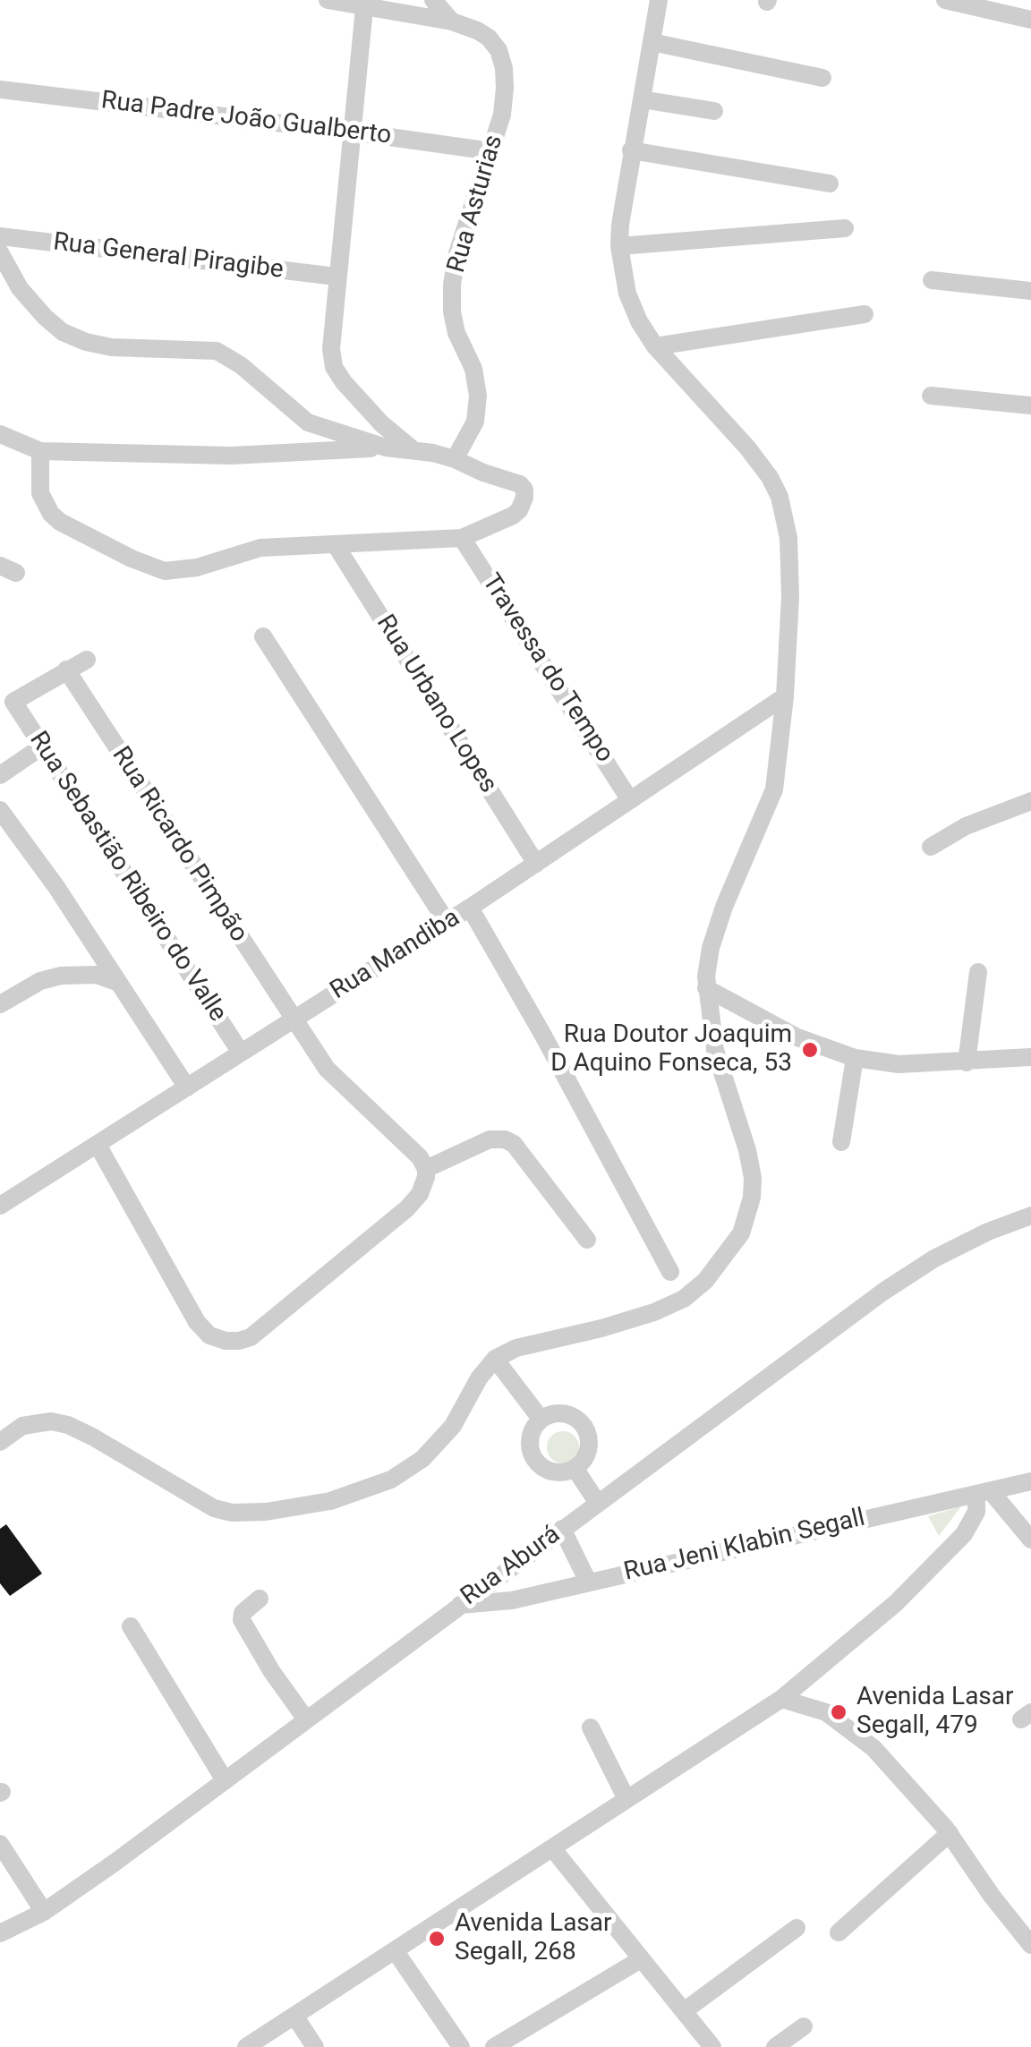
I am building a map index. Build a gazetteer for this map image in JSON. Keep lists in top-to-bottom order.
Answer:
{
  "streets": {
    "street": [
      "Rua Padre João Gualberto",
      "Rua Asturias",
      "Rua General Piragibe",
      "Travessa do Tempo",
      "Rua Urbano Lopes",
      "Rua Ricardo Pimpão",
      "Rua Sebastião Ribeiro do Valle",
      "Rua Mandiba",
      "Rua Jeni Klabin Segall",
      "Rua Aburá"
    ]
  },
  "crossings": [
    ["Rua Padre João Gualberto", "Rua Asturias"],
    ["Travessa do Tempo", "Rua Mandiba"],
    ["Rua Urbano Lopes", "Rua Mandiba"],
    ["Rua Ricardo Pimpão", "Rua Mandiba"],
    ["Rua Sebastião Ribeiro do Valle", "Rua Mandiba"],
    ["Rua Jeni Klabin Segall", "Rua Aburá"]
  ],
  "places": ["Rua Doutor Joaquim D Aquino Fonseca, 53", "Avenida Lasar Segall, 479", "Avenida Lasar Segall, 268"]
}
